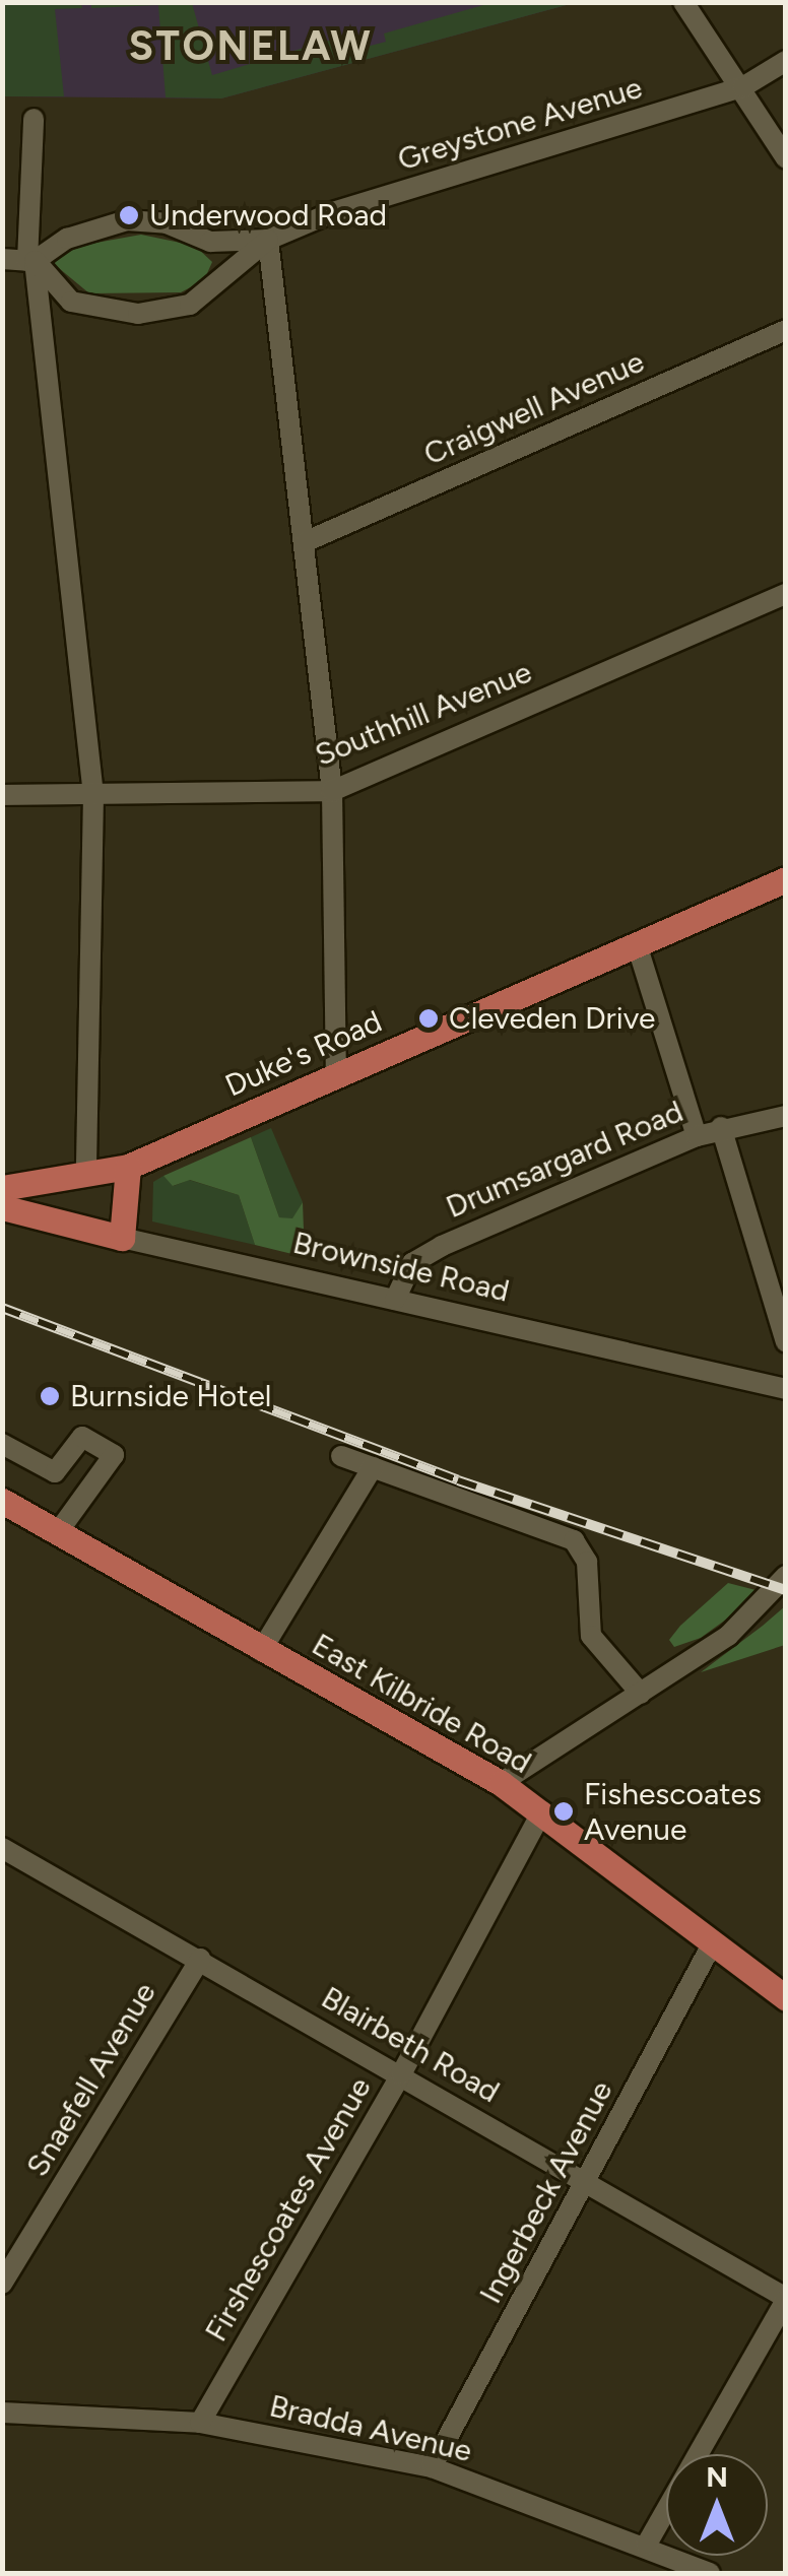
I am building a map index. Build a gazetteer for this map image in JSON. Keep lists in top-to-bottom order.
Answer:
{
  "streets": {
    "main road": ["Duke's Road", "Brownside Road", "East Kilbride Road"],
    "street": [
      "Greystone Avenue",
      "Craigwell Avenue",
      "Southhill Avenue",
      "Drumsargard Road",
      "Blairbeth Road",
      "Snaefell Avenue",
      "Ingerbeck Avenue",
      "Firshescoates Avenue",
      "Bradda Avenue"
    ]
  },
  "crossings": [
    ["Drumsargard Road", "Brownside Road"],
    ["East Kilbride Road", "Ingerbeck Avenue"],
    ["East Kilbride Road", "Firshescoates Avenue"],
    ["Blairbeth Road", "Snaefell Avenue"],
    ["Blairbeth Road", "Ingerbeck Avenue"],
    ["Blairbeth Road", "Firshescoates Avenue"],
    ["Ingerbeck Avenue", "Bradda Avenue"],
    ["Firshescoates Avenue", "Bradda Avenue"]
  ],
  "districts": ["STONELAW"],
  "places": [
    "Underwood Road",
    "Cleveden Drive",
    "Burnside Hotel",
    "Fishescoates Avenue"
  ],
  "north": "top"
}
